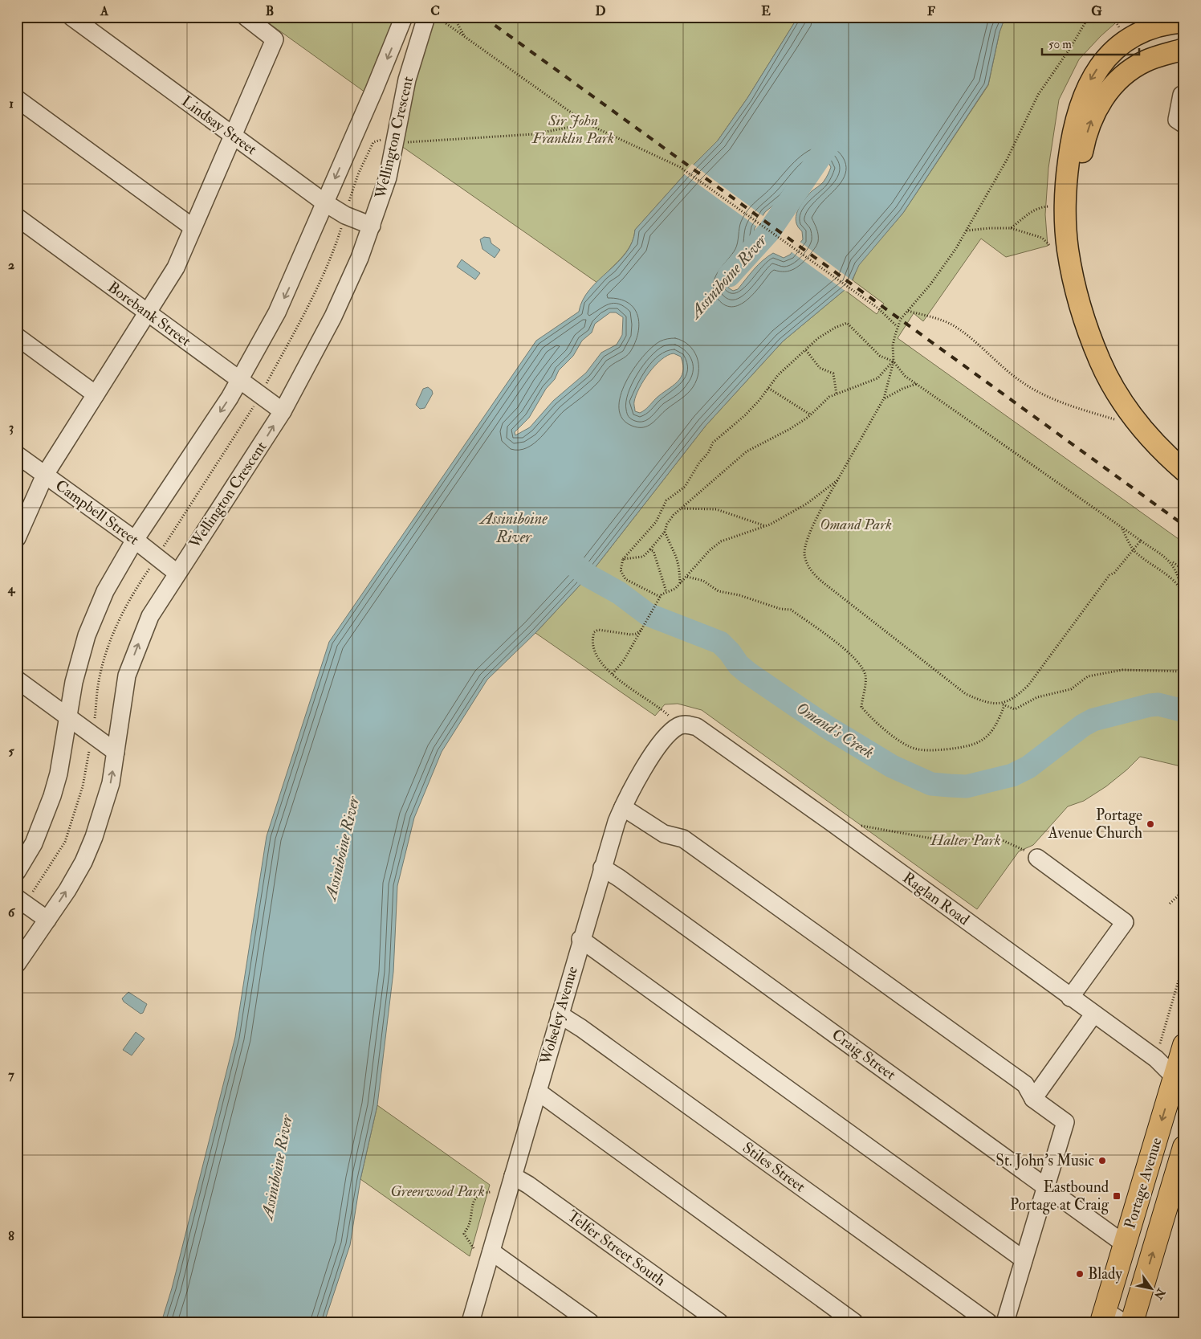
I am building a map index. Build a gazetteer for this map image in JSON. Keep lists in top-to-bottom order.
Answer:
{
  "streets": {
    "highway": ["Portage Avenue"],
    "street": [
      "Lindsay Street",
      "Wellington Crescent",
      "Borebank Street",
      "Campbell Street",
      "Raglan Road",
      "Wolseley Avenue",
      "Craig Street",
      "Stiles Street",
      "Telfer Street South"
    ]
  },
  "crossings": [
    ["Lindsay Street", "Wellington Crescent"],
    ["Wellington Crescent", "Borebank Street"],
    ["Wellington Crescent", "Campbell Street"],
    ["Raglan Road", "Wolseley Avenue"],
    ["Raglan Road", "Portage Avenue"],
    ["Wolseley Avenue", "Craig Street"],
    ["Wolseley Avenue", "Stiles Street"],
    ["Wolseley Avenue", "Telfer Street South"],
    ["Craig Street", "Portage Avenue"]
  ],
  "water": ["Assiniboine River", "Omand's Creek"],
  "parks": [
    "Sir John Franklin Park",
    "Omand Park",
    "Halter Park",
    "Greenwood Park"
  ],
  "places": {
    "other": ["Portage Avenue Church", "St. John's Music", "Blady"],
    "transit": ["Eastbound Portage at Craig"]
  },
  "scale_bar": "50 m",
  "north": "bottom right",
  "grid": {
    "columns": [
      "A",
      "B",
      "C",
      "D",
      "E",
      "F",
      "G"
    ],
    "rows": [
      "1",
      "2",
      "3",
      "4",
      "5",
      "6",
      "7",
      "8"
    ]
  }
}
